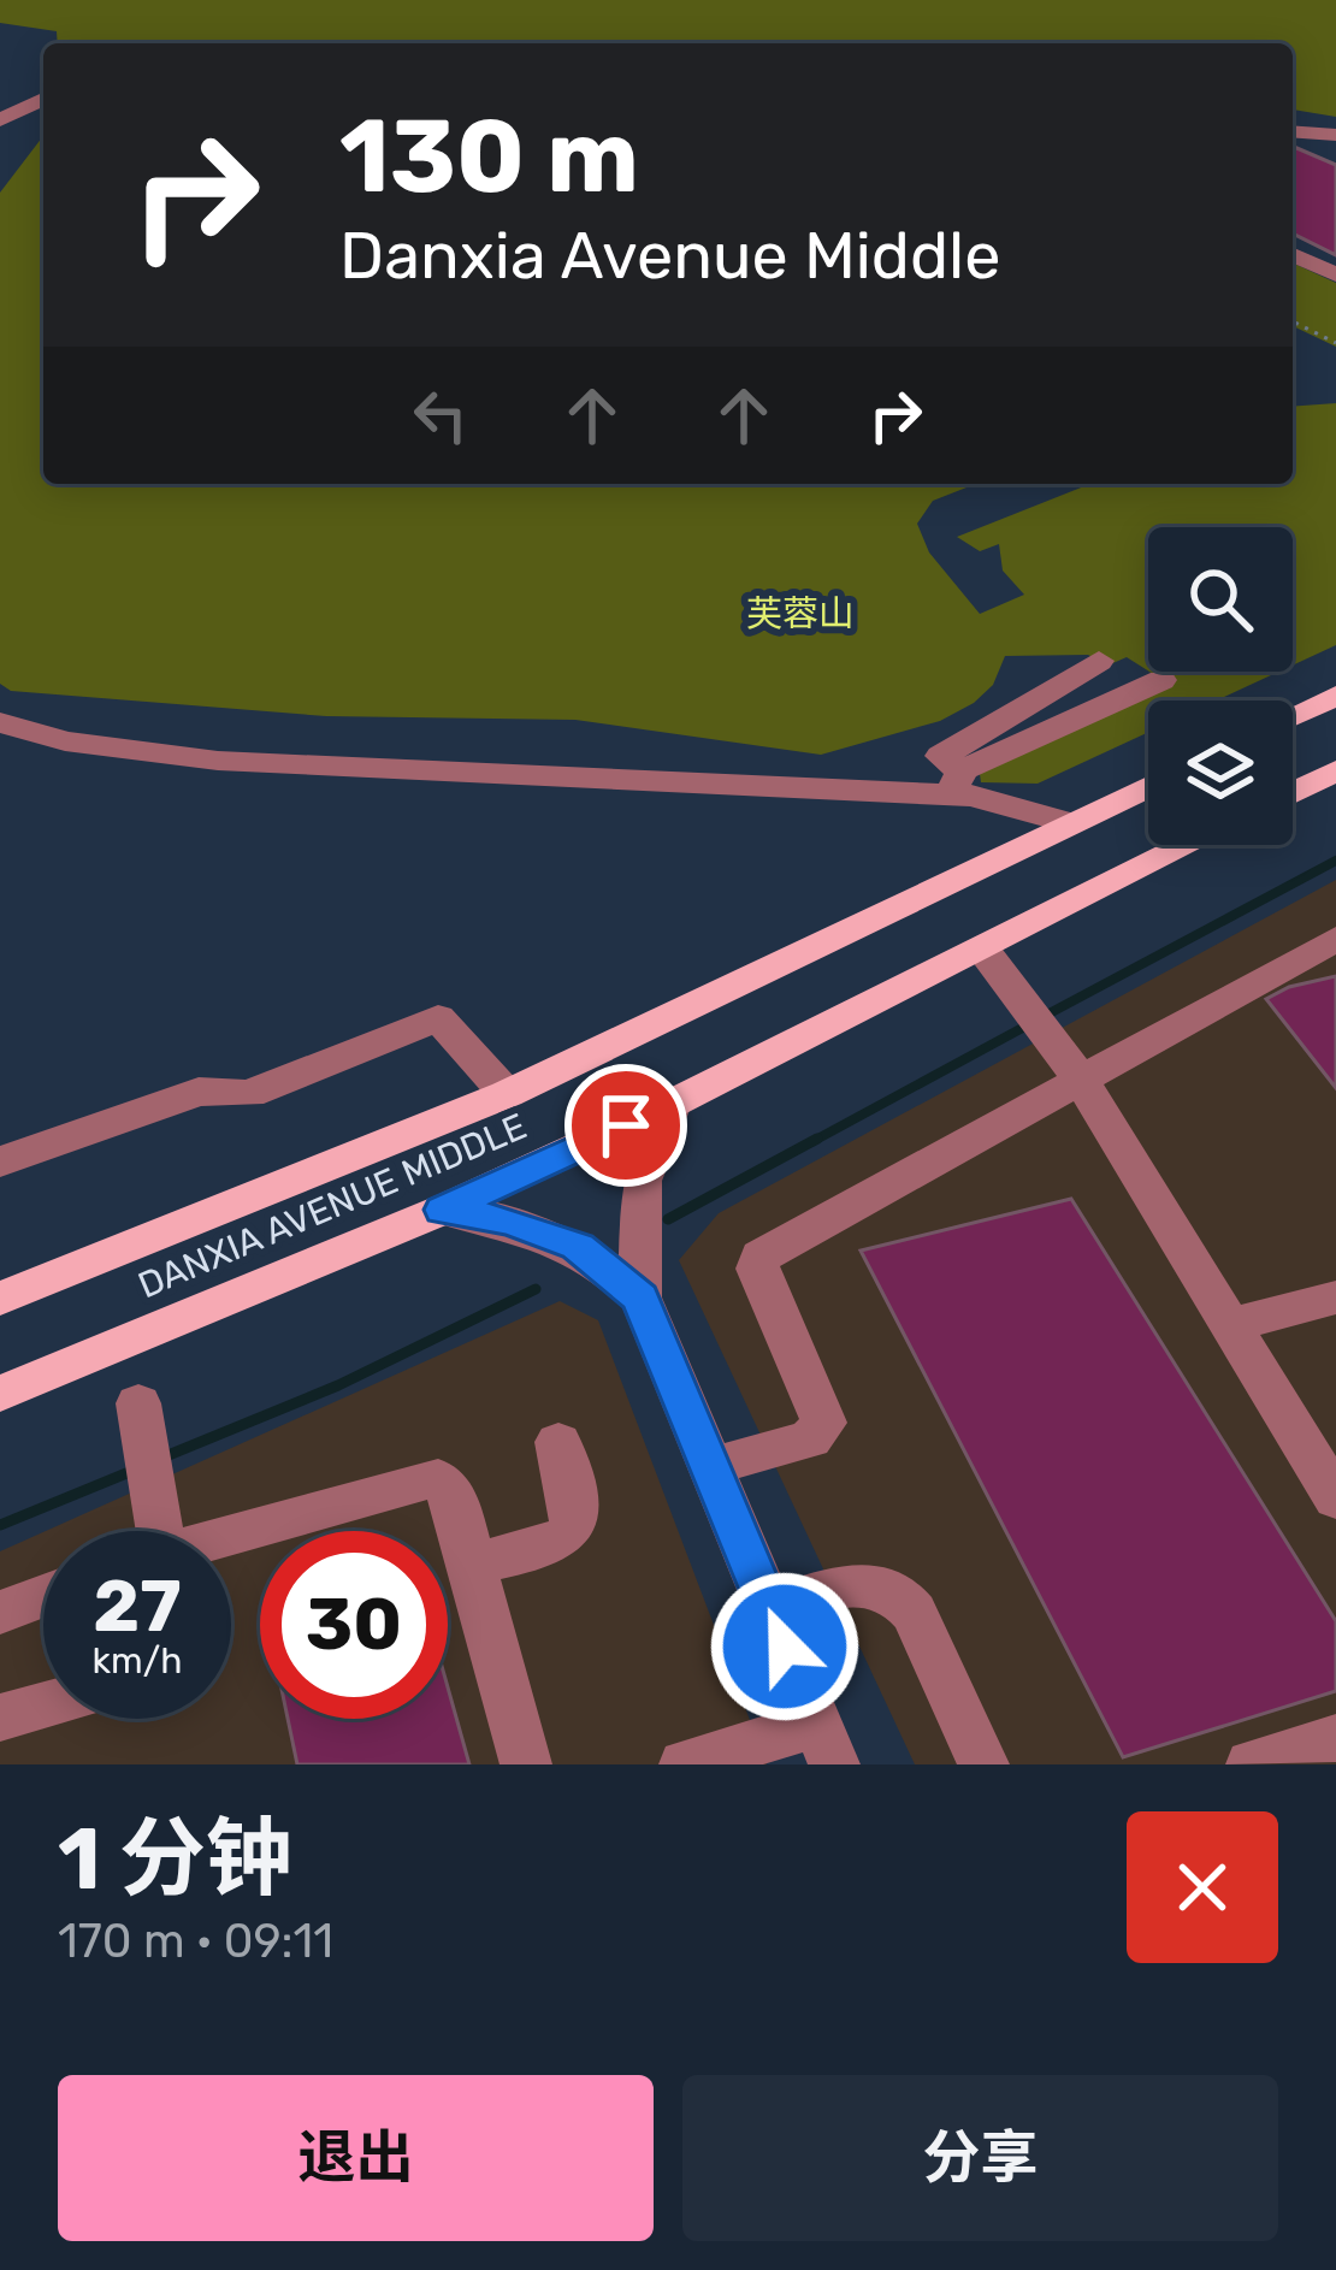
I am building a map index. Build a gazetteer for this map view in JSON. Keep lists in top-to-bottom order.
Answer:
{
  "streets": {
    "main road": ["DANXIA AVENUE MIDDLE"]
  },
  "parks": ["芙蓉山"],
  "page": {
    "turn": ["130 m", "Danxia Avenue Middle"],
    "speed": "27 km/h",
    "limit": "30",
    "heading": ["1 分钟", "170 m · 09:11"],
    "buttons": ["退出", "分享"]
  }
}
